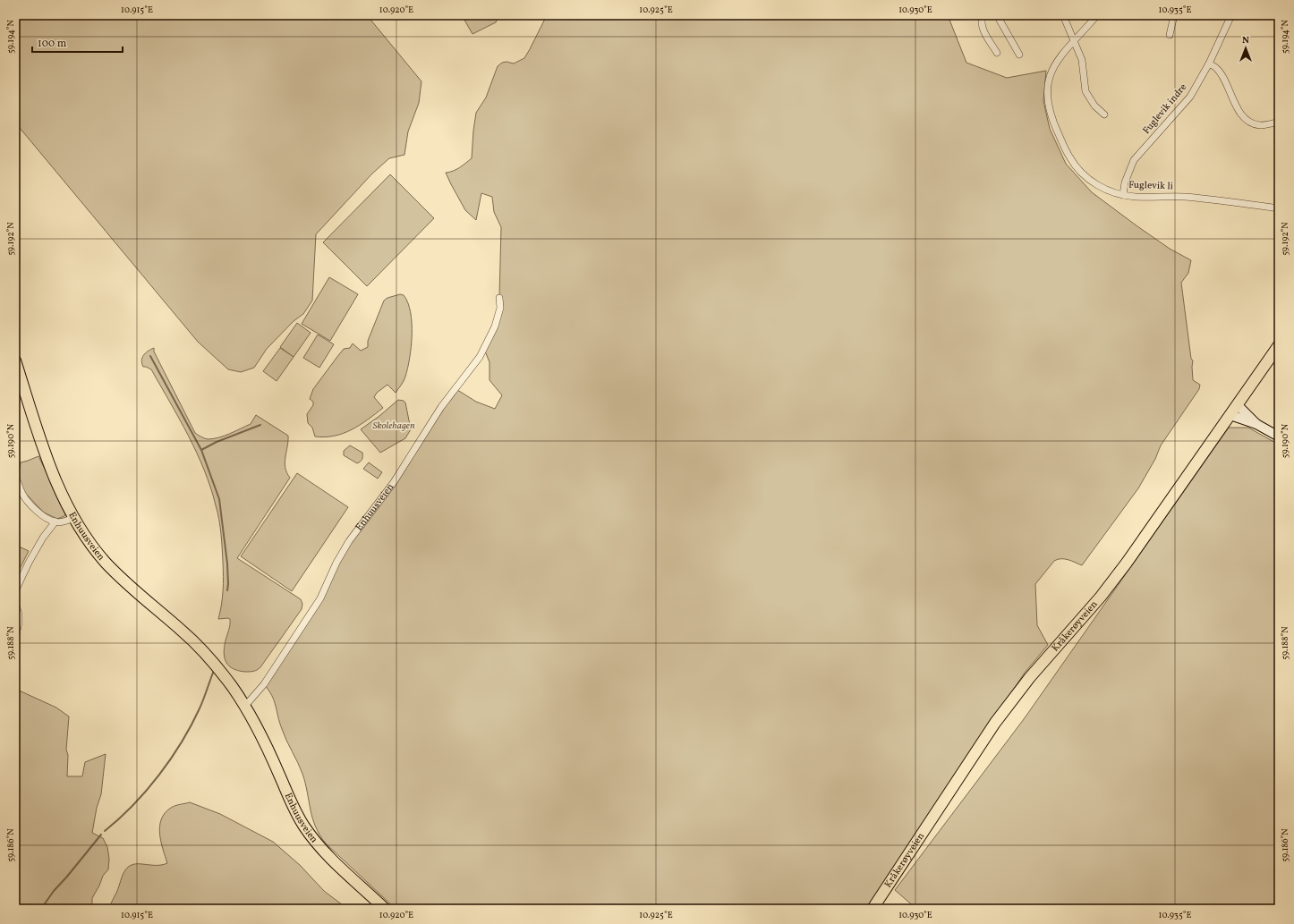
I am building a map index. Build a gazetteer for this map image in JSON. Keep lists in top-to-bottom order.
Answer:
{
  "streets": {
    "main road": ["Enhuusveien", "Kråkerøyveien"],
    "street": ["Fuglevik indre", "Fuglevik li"]
  },
  "crossings": [
    ["Fuglevik indre", "Fuglevik li"]
  ],
  "parks": ["Skolehagen"],
  "scale_bar": "100 m",
  "north": "top",
  "coordinates": [
    "10.915°E",
    "10.920°E",
    "10.925°E",
    "10.930°E",
    "10.935°E",
    "59.194°N",
    "59.192°N",
    "59.190°N",
    "59.188°N",
    "59.186°N"
  ]
}
